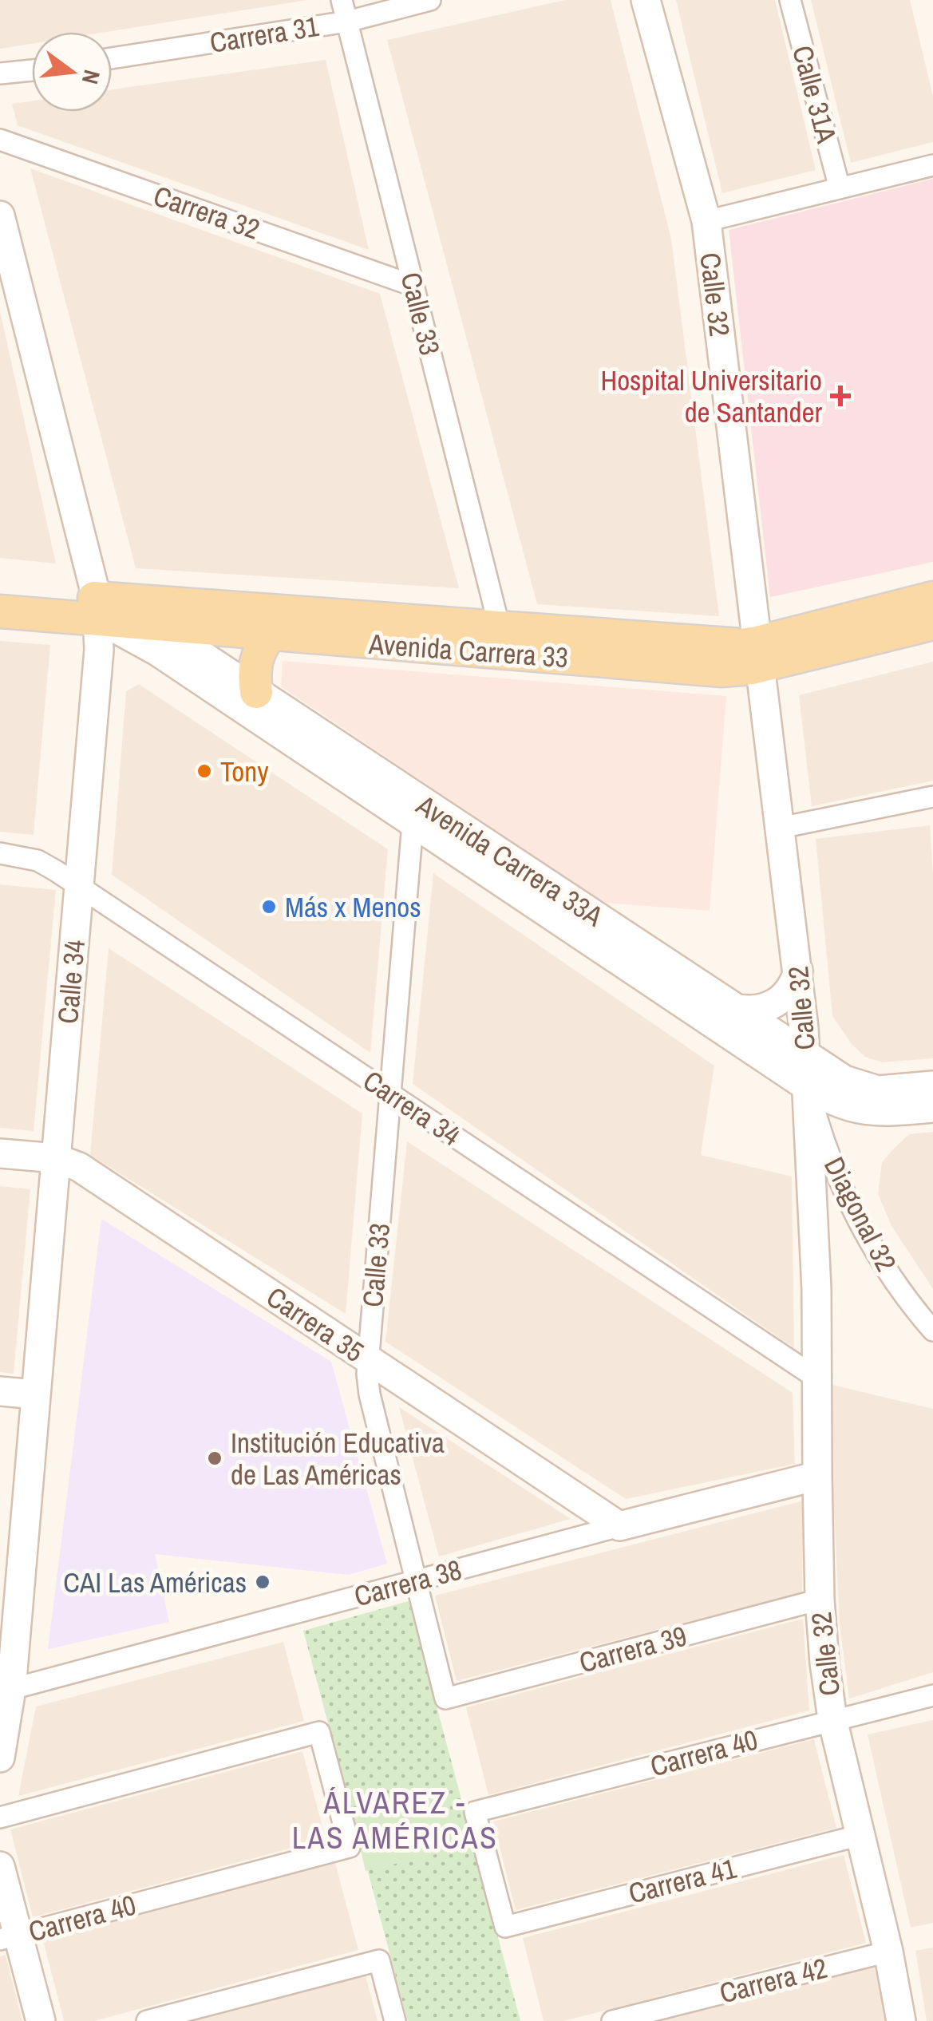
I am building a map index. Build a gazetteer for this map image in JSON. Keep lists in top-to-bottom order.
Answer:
{
  "streets": {
    "main road": ["Avenida Carrera 33"],
    "street": [
      "Carrera 31",
      "Calle 31A",
      "Carrera 32",
      "Calle 32",
      "Calle 33",
      "Avenida Carrera 33A",
      "Calle 34",
      "Carrera 34",
      "Diagonal 32",
      "Carrera 35",
      "Carrera 38",
      "Carrera 39",
      "Carrera 40",
      "Carrera 41",
      "Carrera 42"
    ]
  },
  "crossings": [
    ["Carrera 31", "Calle 33"],
    ["Carrera 32", "Calle 33"],
    ["Calle 32", "Avenida Carrera 33"],
    ["Calle 32", "Avenida Carrera 33A"],
    ["Calle 32", "Carrera 34"],
    ["Calle 32", "Diagonal 32"],
    ["Calle 32", "Carrera 38"],
    ["Calle 32", "Carrera 39"],
    ["Calle 32", "Carrera 40"],
    ["Calle 32", "Carrera 41"],
    ["Calle 32", "Carrera 42"],
    ["Calle 33", "Avenida Carrera 33"],
    ["Calle 33", "Avenida Carrera 33A"],
    ["Calle 33", "Carrera 34"],
    ["Calle 33", "Carrera 35"],
    ["Calle 33", "Carrera 38"],
    ["Calle 33", "Carrera 39"],
    ["Avenida Carrera 33", "Avenida Carrera 33A"],
    ["Avenida Carrera 33", "Calle 34"],
    ["Avenida Carrera 33A", "Calle 34"],
    ["Avenida Carrera 33A", "Diagonal 32"],
    ["Calle 34", "Carrera 34"],
    ["Calle 34", "Carrera 35"],
    ["Calle 34", "Carrera 38"],
    ["Carrera 35", "Carrera 38"],
    ["Carrera 40", "Carrera 41"]
  ],
  "districts": ["ÁLVAREZ - LAS AMÉRICAS"],
  "places": {
    "health": ["Hospital Universitario de Santander"],
    "other": [
      "Tony",
      "Más x Menos",
      "Institución Educativa de Las Américas",
      "CAI Las Américas"
    ]
  },
  "north": "right"
}
